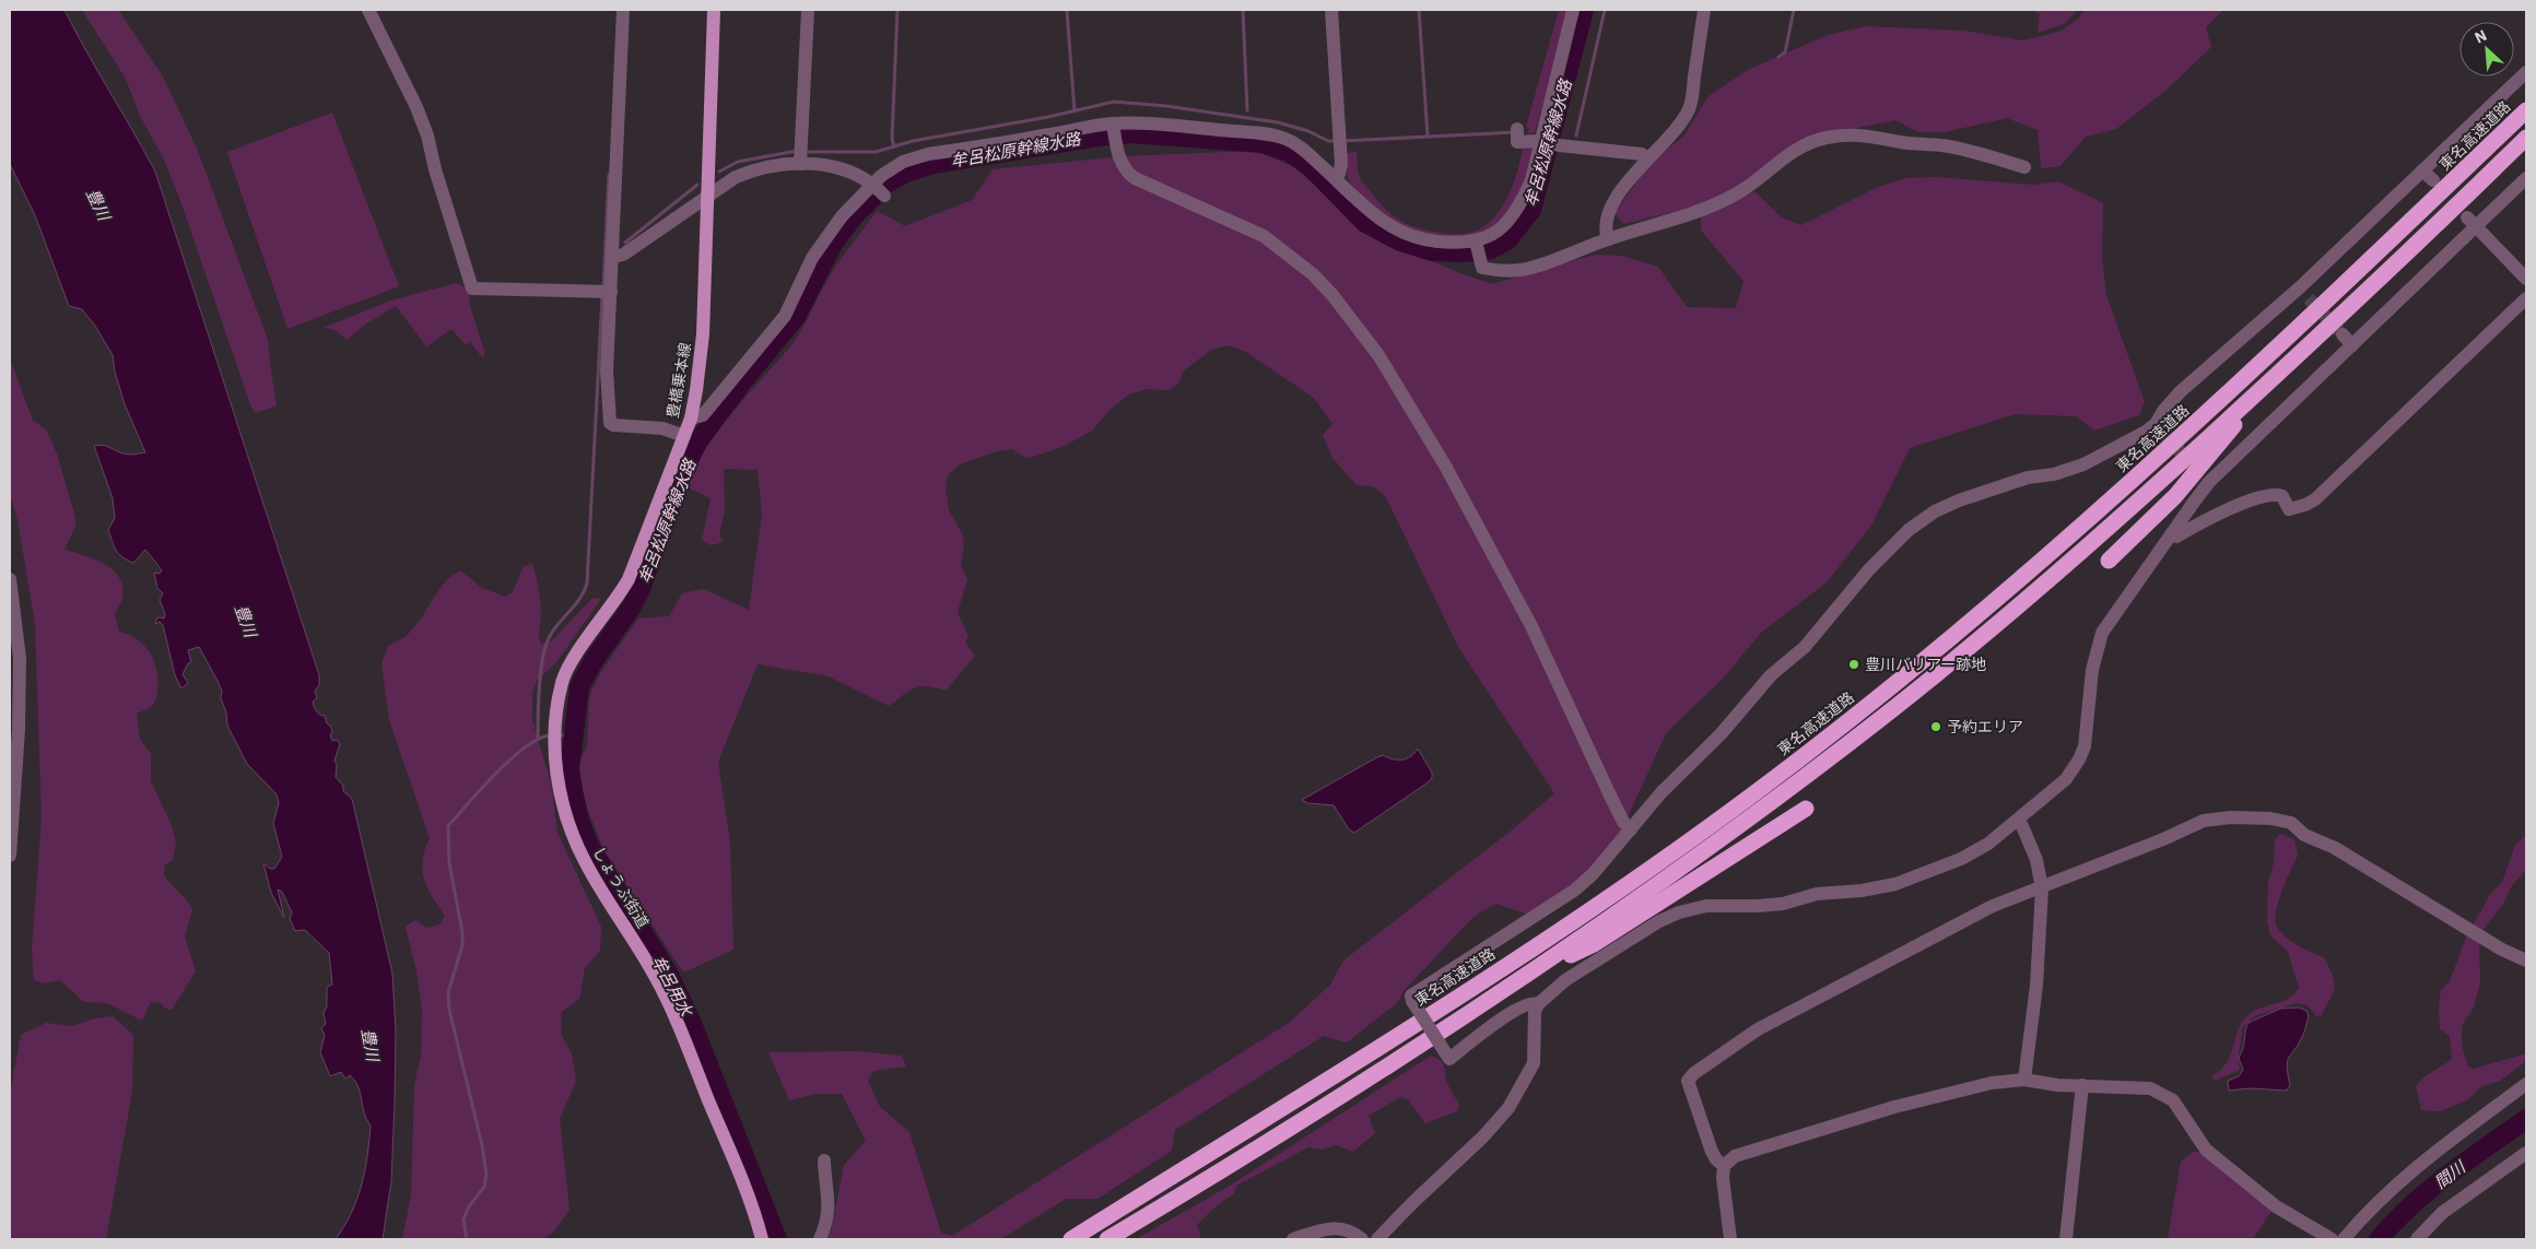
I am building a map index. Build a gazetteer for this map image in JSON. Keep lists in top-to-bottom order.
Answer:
{
  "streets": {
    "highway": ["東名高速道路"],
    "main road": ["豊橋乗本線", "しょうぶ街道"]
  },
  "crossings": [
    ["豊橋乗本線", "しょうぶ街道"]
  ],
  "water": [
    "牟呂松原幹線水路",
    "豊川",
    "牟呂用水",
    "間川"
  ],
  "places": ["豊川バリアー跡地", "予約エリア"],
  "north": "top left"
}
